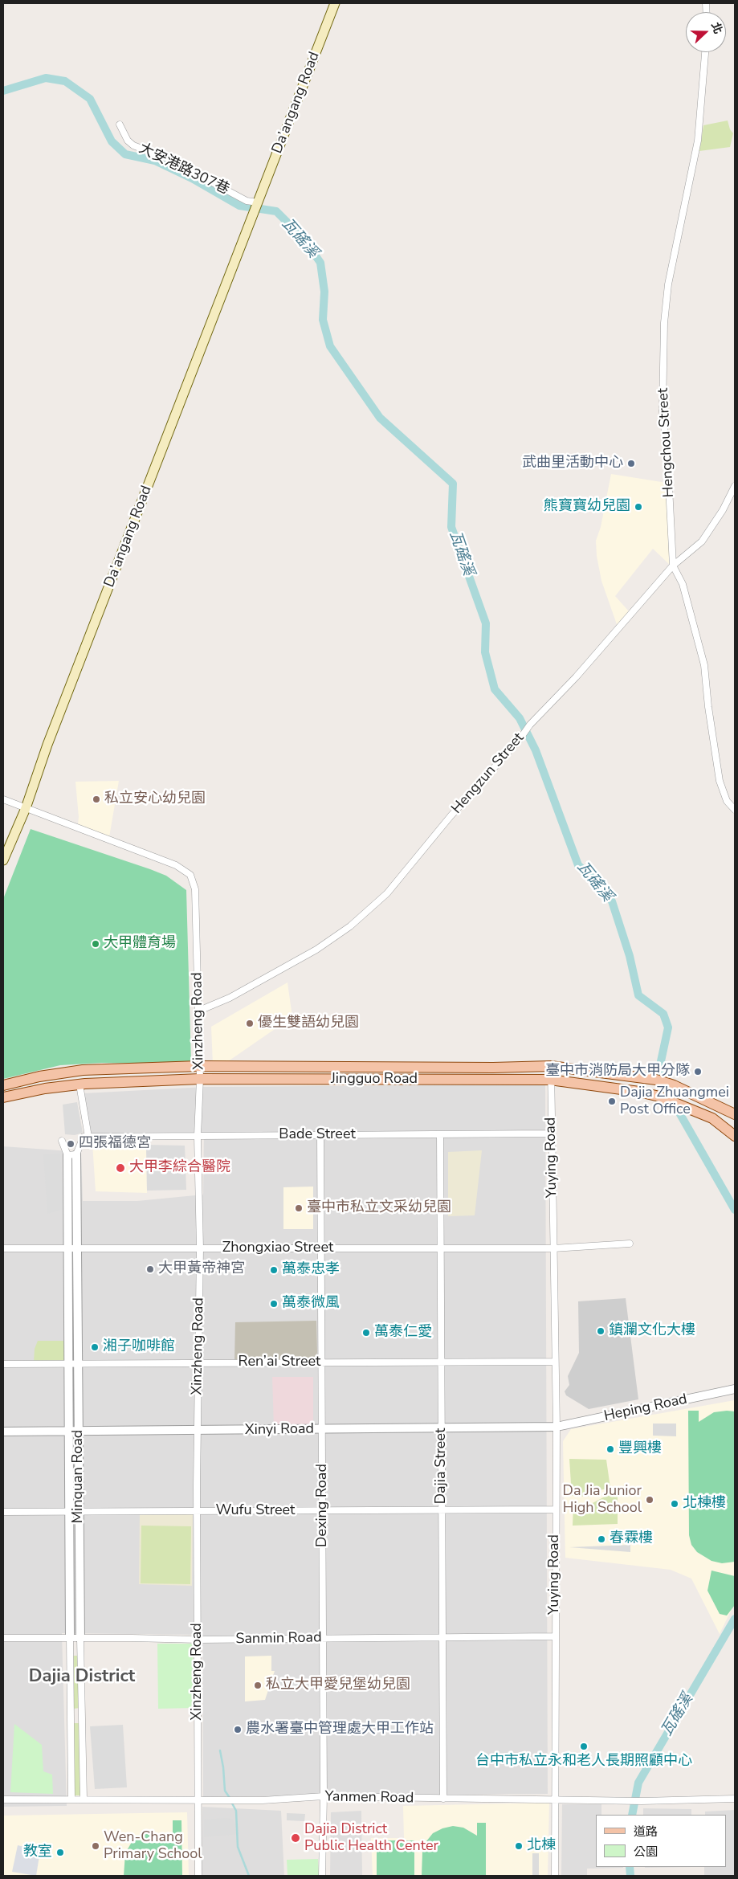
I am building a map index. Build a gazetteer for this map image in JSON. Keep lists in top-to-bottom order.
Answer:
{
  "streets": {
    "main road": ["Da’angang Road", "Jingguo Road"],
    "street": [
      "大安港路307巷",
      "Hengchou Street",
      "Hengzun Street",
      "Xinzheng Road",
      "Bade Street",
      "Yuying Road",
      "Zhongxiao Street",
      "Ren’ai Street",
      "Heping Road",
      "Xinyi Road",
      "Dajia Street",
      "Minquan Road",
      "Dexing Road",
      "Wufu Street",
      "Sanmin Road",
      "Yanmen Road"
    ]
  },
  "crossings": [
    ["Da’angang Road", "大安港路307巷"],
    ["Da’angang Road", "Xinzheng Road"],
    ["Hengchou Street", "Hengzun Street"],
    ["Hengzun Street", "Xinzheng Road"],
    ["Xinzheng Road", "Jingguo Road"],
    ["Xinzheng Road", "Bade Street"],
    ["Xinzheng Road", "Zhongxiao Street"],
    ["Xinzheng Road", "Ren’ai Street"],
    ["Xinzheng Road", "Xinyi Road"],
    ["Xinzheng Road", "Wufu Street"],
    ["Xinzheng Road", "Sanmin Road"],
    ["Xinzheng Road", "Yanmen Road"],
    ["Jingguo Road", "Yuying Road"],
    ["Bade Street", "Yuying Road"],
    ["Bade Street", "Dajia Street"],
    ["Bade Street", "Dexing Road"],
    ["Yuying Road", "Zhongxiao Street"],
    ["Yuying Road", "Ren’ai Street"],
    ["Yuying Road", "Heping Road"],
    ["Yuying Road", "Xinyi Road"],
    ["Yuying Road", "Wufu Street"],
    ["Yuying Road", "Sanmin Road"],
    ["Yuying Road", "Yanmen Road"],
    ["Zhongxiao Street", "Dajia Street"],
    ["Zhongxiao Street", "Minquan Road"],
    ["Zhongxiao Street", "Dexing Road"],
    ["Ren’ai Street", "Dajia Street"],
    ["Ren’ai Street", "Minquan Road"],
    ["Ren’ai Street", "Dexing Road"],
    ["Heping Road", "Xinyi Road"],
    ["Xinyi Road", "Dajia Street"],
    ["Xinyi Road", "Minquan Road"],
    ["Xinyi Road", "Dexing Road"],
    ["Dajia Street", "Wufu Street"],
    ["Dajia Street", "Sanmin Road"],
    ["Dajia Street", "Yanmen Road"],
    ["Minquan Road", "Wufu Street"],
    ["Minquan Road", "Sanmin Road"],
    ["Minquan Road", "Yanmen Road"],
    ["Dexing Road", "Wufu Street"],
    ["Dexing Road", "Sanmin Road"],
    ["Dexing Road", "Yanmen Road"]
  ],
  "districts": ["Dajia District"],
  "water": ["瓦磘溪"],
  "places": [
    "武曲里活動中心",
    "熊寶寶幼兒園",
    "私立安心幼兒園",
    "大甲體育場",
    "優生雙語幼兒園",
    "臺中市消防局大甲分隊",
    "Dajia Zhuangmei Post Office",
    "四張福德宮",
    "大甲李綜合醫院",
    "臺中市私立文采幼兒園",
    "大甲黃帝神宮",
    "萬泰忠孝",
    "萬泰微風",
    "鎮瀾文化大樓",
    "萬泰仁愛",
    "湘子咖啡館",
    "豐興樓",
    "Da Jia Junior High School",
    "北棟樓",
    "春霖樓",
    "私立大甲愛兒堡幼兒園",
    "農水署臺中管理處大甲工作站",
    "台中市私立永和老人長期照顧中心",
    "Dajia District Public Health Center",
    "Wen-Chang Primary School",
    "北棟",
    "教室"
  ],
  "legend": ["道路", "公園"],
  "north": "right"
}
